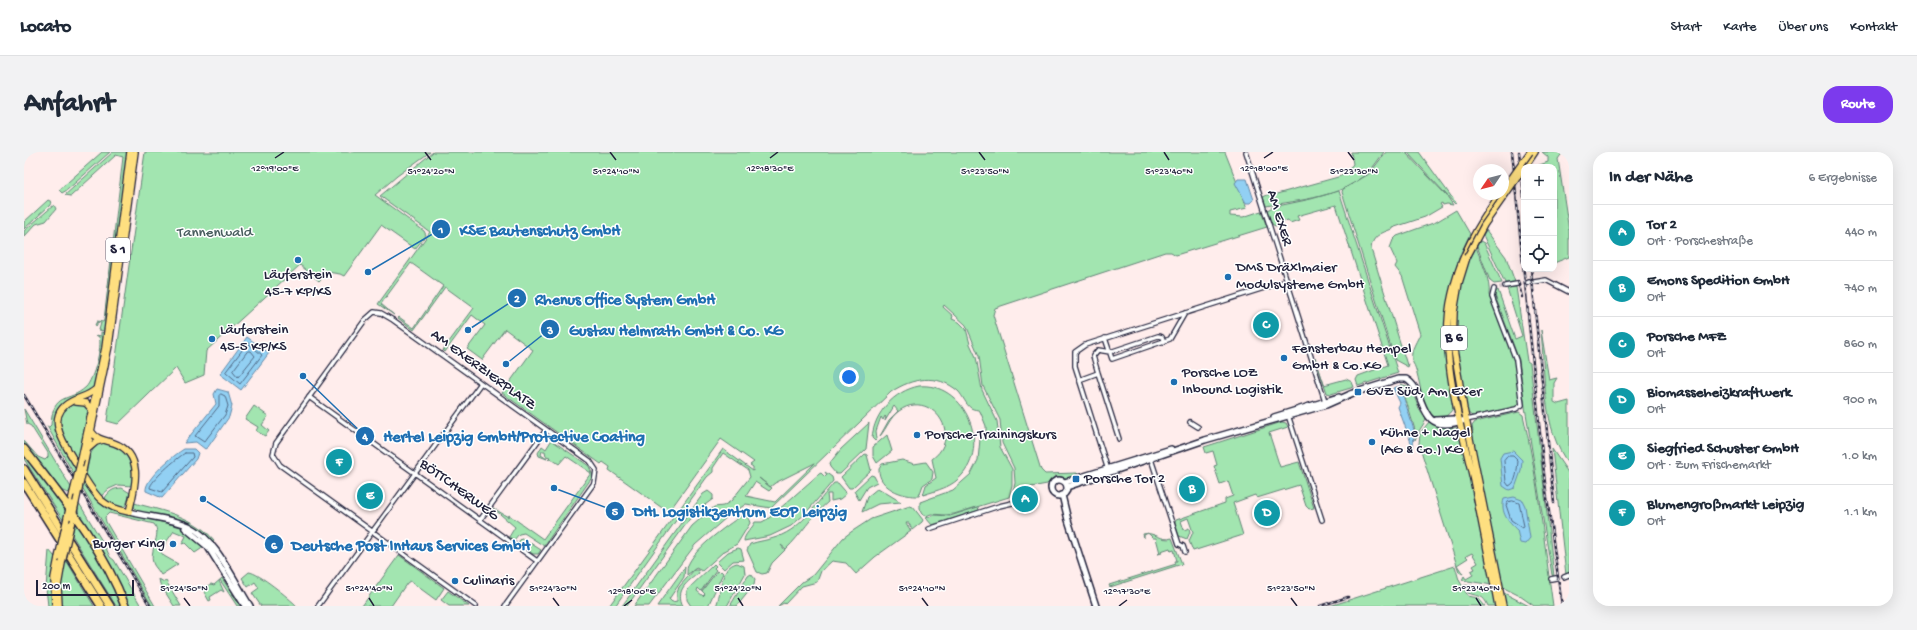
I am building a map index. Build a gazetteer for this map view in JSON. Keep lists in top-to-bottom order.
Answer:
{
  "streets": {
    "main road": ["S 1", "B 6"],
    "street": ["AM EXER", "AM EXERZIERPLATZ", "BÖTTCHERWEG"]
  },
  "crossings": [
    ["AM EXERZIERPLATZ", "BÖTTCHERWEG"]
  ],
  "parks": ["Tannenwald"],
  "places": {
    "other": [
      "Läuferstein 45-7 KP/KS",
      "KSE Bautenschutz GmbH",
      "DMS Dräxlmaier Modulsysteme GmbH",
      "Rhenus Office System GmbH",
      "Läuferstein 45-5 KP/KS",
      "Fensterbau Hempel GmbH & Co.KG",
      "Gustav Helmrath GmbH & Co. KG",
      "Hertel Leipzig GmbH/Protective Coating",
      "Porsche LOZ Inbound Logistik",
      "Porsche-Trainingskurs",
      "Kühne + Nagel (AG & Co.) KG",
      "DHL Logistikzentrum EOP Leipzig",
      "Deutsche Post InHaus Services GmbH",
      "Burger King",
      "Culinaris"
    ],
    "transit": ["GVZ Süd, Am Exer", "Porsche Tor 2"]
  },
  "scale_bar": "200 m",
  "north": "bottom left",
  "page": {
    "header": "Locato",
    "nav": [
      "Start",
      "Karte",
      "Über uns",
      "Kontakt"
    ],
    "buttons": "Route",
    "title": "Anfahrt",
    "heading": ["In der Nähe", "6 Ergebnisse"],
    "map_buttons": ["+", "−"],
    "list": [
      {
        "mark": "A",
        "name": "Tor 2",
        "note": "Ort · Porschestraße",
        "value": "440 m"
      },
      {
        "mark": "B",
        "name": "Emons Spedition GmbH",
        "note": "Ort",
        "value": "740 m"
      },
      {
        "mark": "C",
        "name": "Porsche MFZ",
        "note": "Ort",
        "value": "860 m"
      },
      {
        "mark": "D",
        "name": "Biomasseheizkraftwerk",
        "note": "Ort",
        "value": "900 m"
      },
      {
        "mark": "E",
        "name": "Siegfried Schuster GmbH",
        "note": "Ort · Zum Frischemarkt",
        "value": "1.0 km"
      },
      {
        "mark": "F",
        "name": "Blumengroßmarkt Leipzig",
        "note": "Ort",
        "value": "1.1 km"
      }
    ],
    "pins": [
      "C",
      "F",
      "B",
      "E",
      "A",
      "D"
    ],
    "scale": "200 m"
  },
  "coordinates": [
    "12°18'30\"E",
    "12°18'00\"E",
    "12°19'00\"E",
    "51°23'40\"N",
    "51°23'30\"N",
    "51°24'20\"N",
    "51°24'10\"N",
    "51°23'50\"N",
    "51°24'50\"N",
    "51°24'40\"N",
    "51°24'30\"N",
    "12°17'30\"E"
  ]
}
